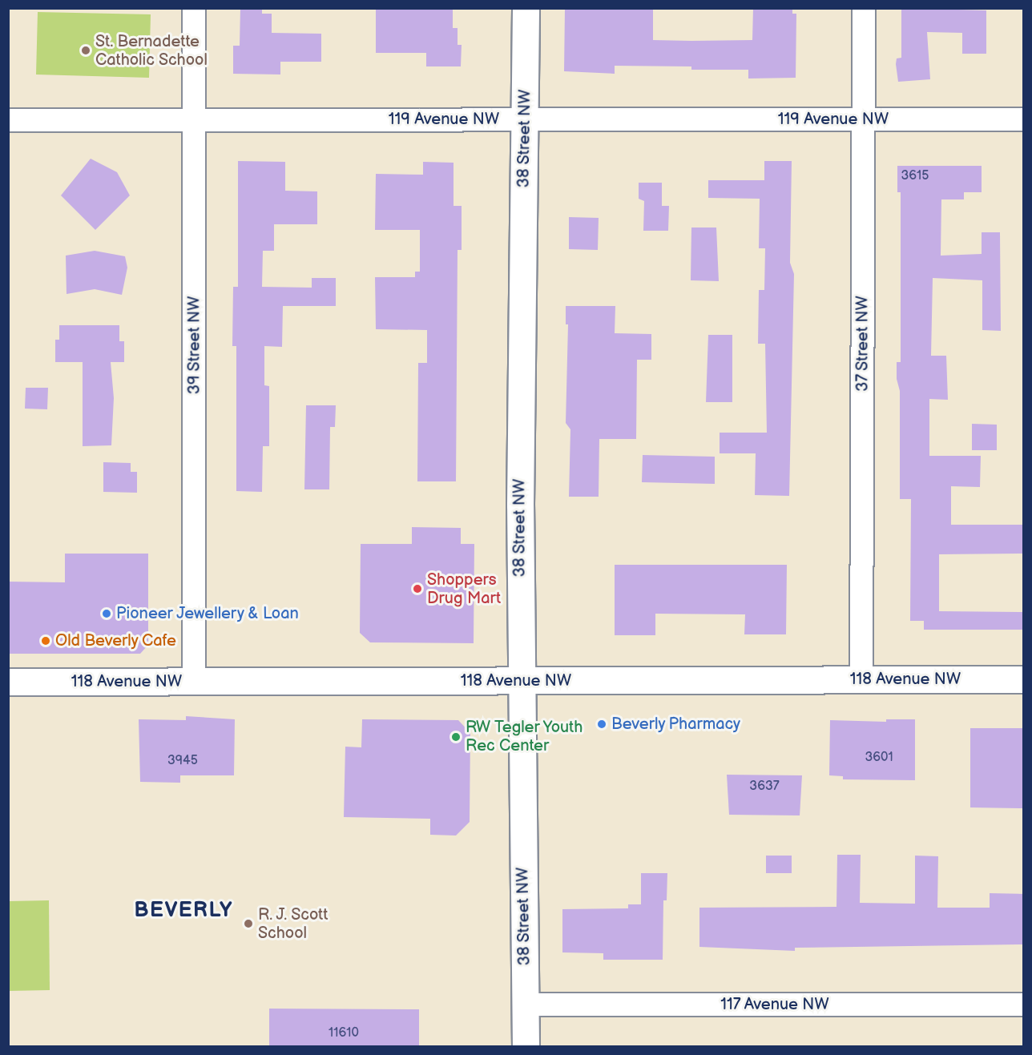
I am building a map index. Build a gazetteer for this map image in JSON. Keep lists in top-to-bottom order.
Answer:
{
  "streets": {
    "street": [
      "119 Avenue NW",
      "38 Street NW",
      "37 Street NW",
      "39 Street NW",
      "118 Avenue NW",
      "117 Avenue NW"
    ]
  },
  "crossings": [
    ["119 Avenue NW", "38 Street NW"],
    ["119 Avenue NW", "37 Street NW"],
    ["119 Avenue NW", "39 Street NW"],
    ["38 Street NW", "118 Avenue NW"],
    ["38 Street NW", "117 Avenue NW"],
    ["37 Street NW", "118 Avenue NW"],
    ["39 Street NW", "118 Avenue NW"]
  ],
  "districts": ["BEVERLY"],
  "places": [
    "St. Bernadette Catholic School",
    "Shoppers Drug Mart",
    "Pioneer Jewellery & Loan",
    "Old Beverly Cafe",
    "Beverly Pharmacy",
    "RW Tegler Youth Rec Center",
    "R. J. Scott School"
  ],
  "house_numbers": [
    "3615",
    "3601",
    "3945",
    "3637",
    "11610"
  ]
}
